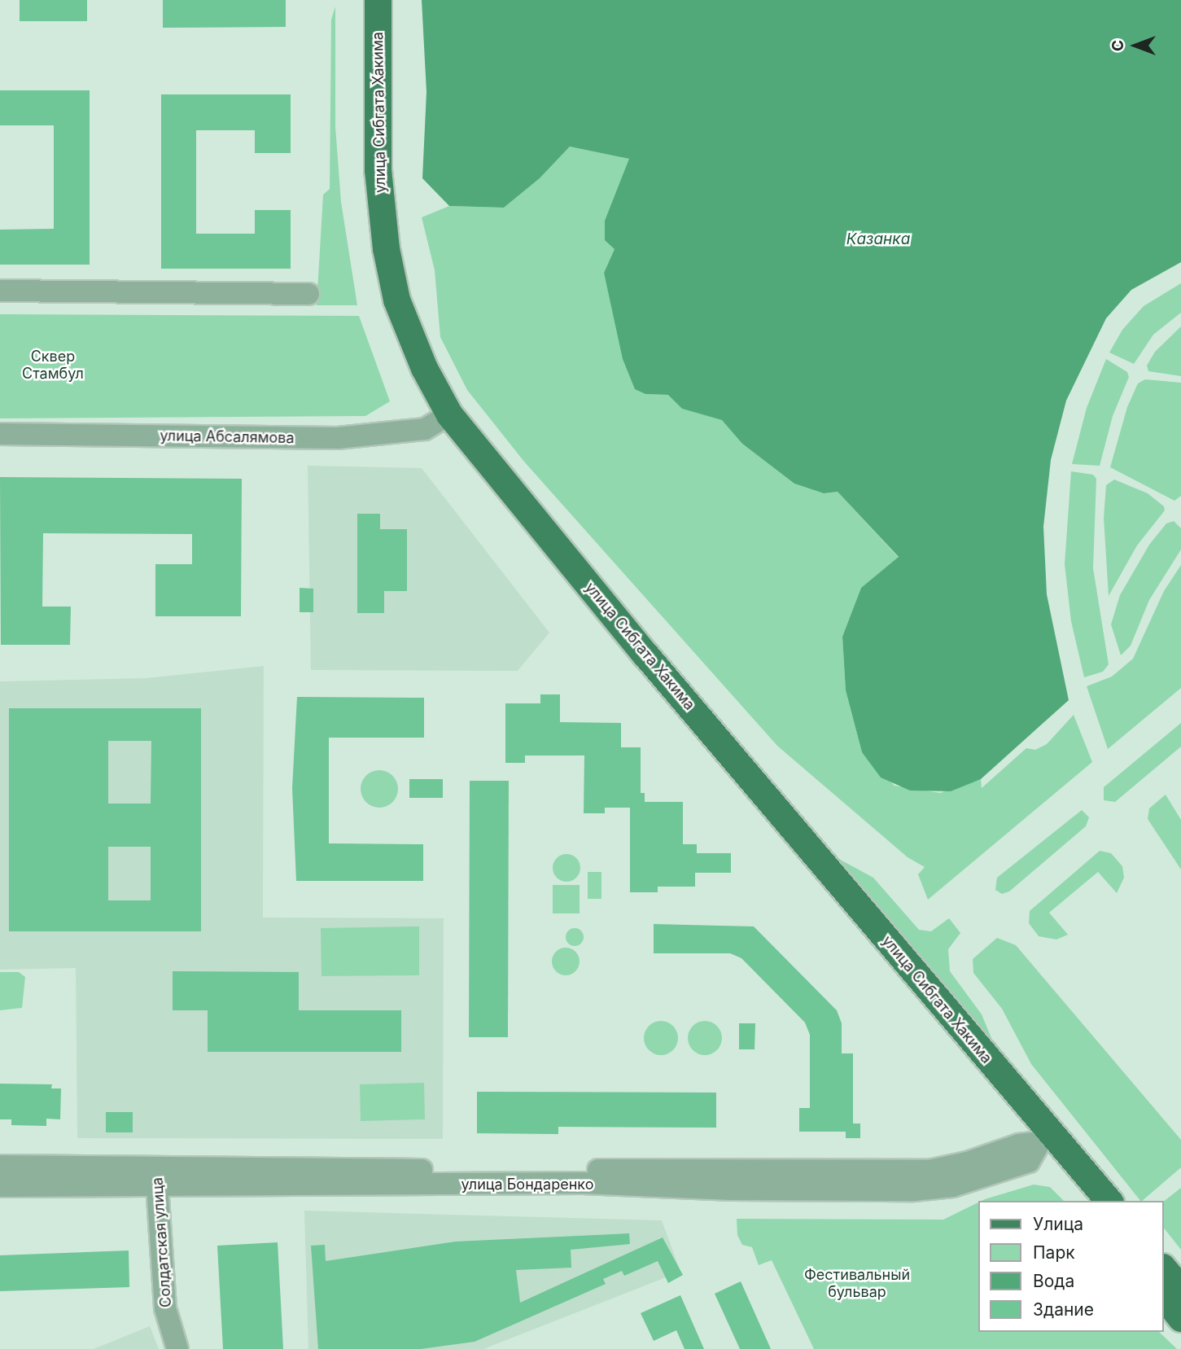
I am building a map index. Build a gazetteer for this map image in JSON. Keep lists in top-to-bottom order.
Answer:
{
  "streets": {
    "main road": ["улица Сибгата Хакима"],
    "street": ["улица Абсалямова", "улица Бондаренко", "Солдатская улица"]
  },
  "crossings": [
    ["улица Сибгата Хакима", "улица Абсалямова"],
    ["улица Сибгата Хакима", "улица Бондаренко"],
    ["улица Бондаренко", "Солдатская улица"]
  ],
  "water": ["Казанка"],
  "parks": ["Сквер Стамбул", "Фестивальный бульвар"],
  "legend": [
    "Улица",
    "Парк",
    "Вода",
    "Здание"
  ],
  "north": "left"
}
